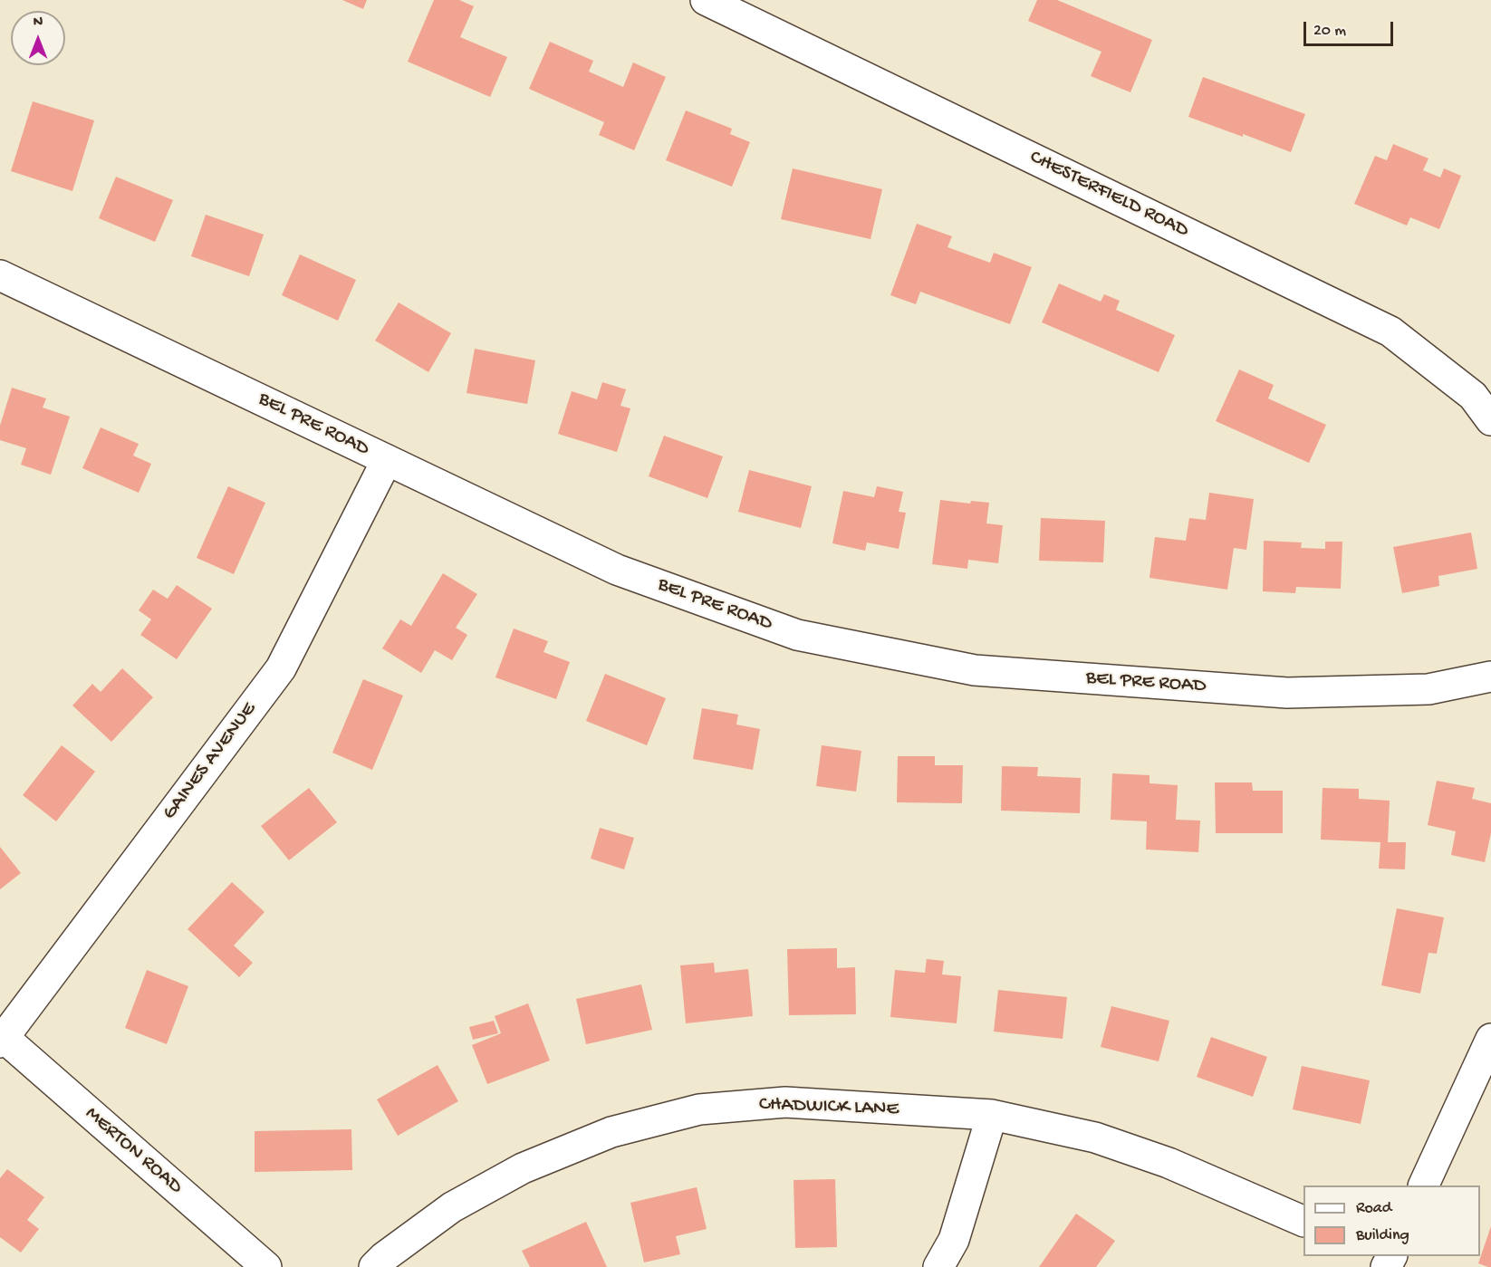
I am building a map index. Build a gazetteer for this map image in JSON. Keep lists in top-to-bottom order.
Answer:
{
  "streets": {
    "street": [
      "CHESTERFIELD ROAD",
      "BEL PRE ROAD",
      "GAINES AVENUE",
      "CHADWICK LANE",
      "MERTON ROAD"
    ]
  },
  "crossings": [
    ["BEL PRE ROAD", "GAINES AVENUE"],
    ["GAINES AVENUE", "MERTON ROAD"]
  ],
  "legend": ["Road", "Building"],
  "scale_bar": "20 m",
  "north": "top"
}
